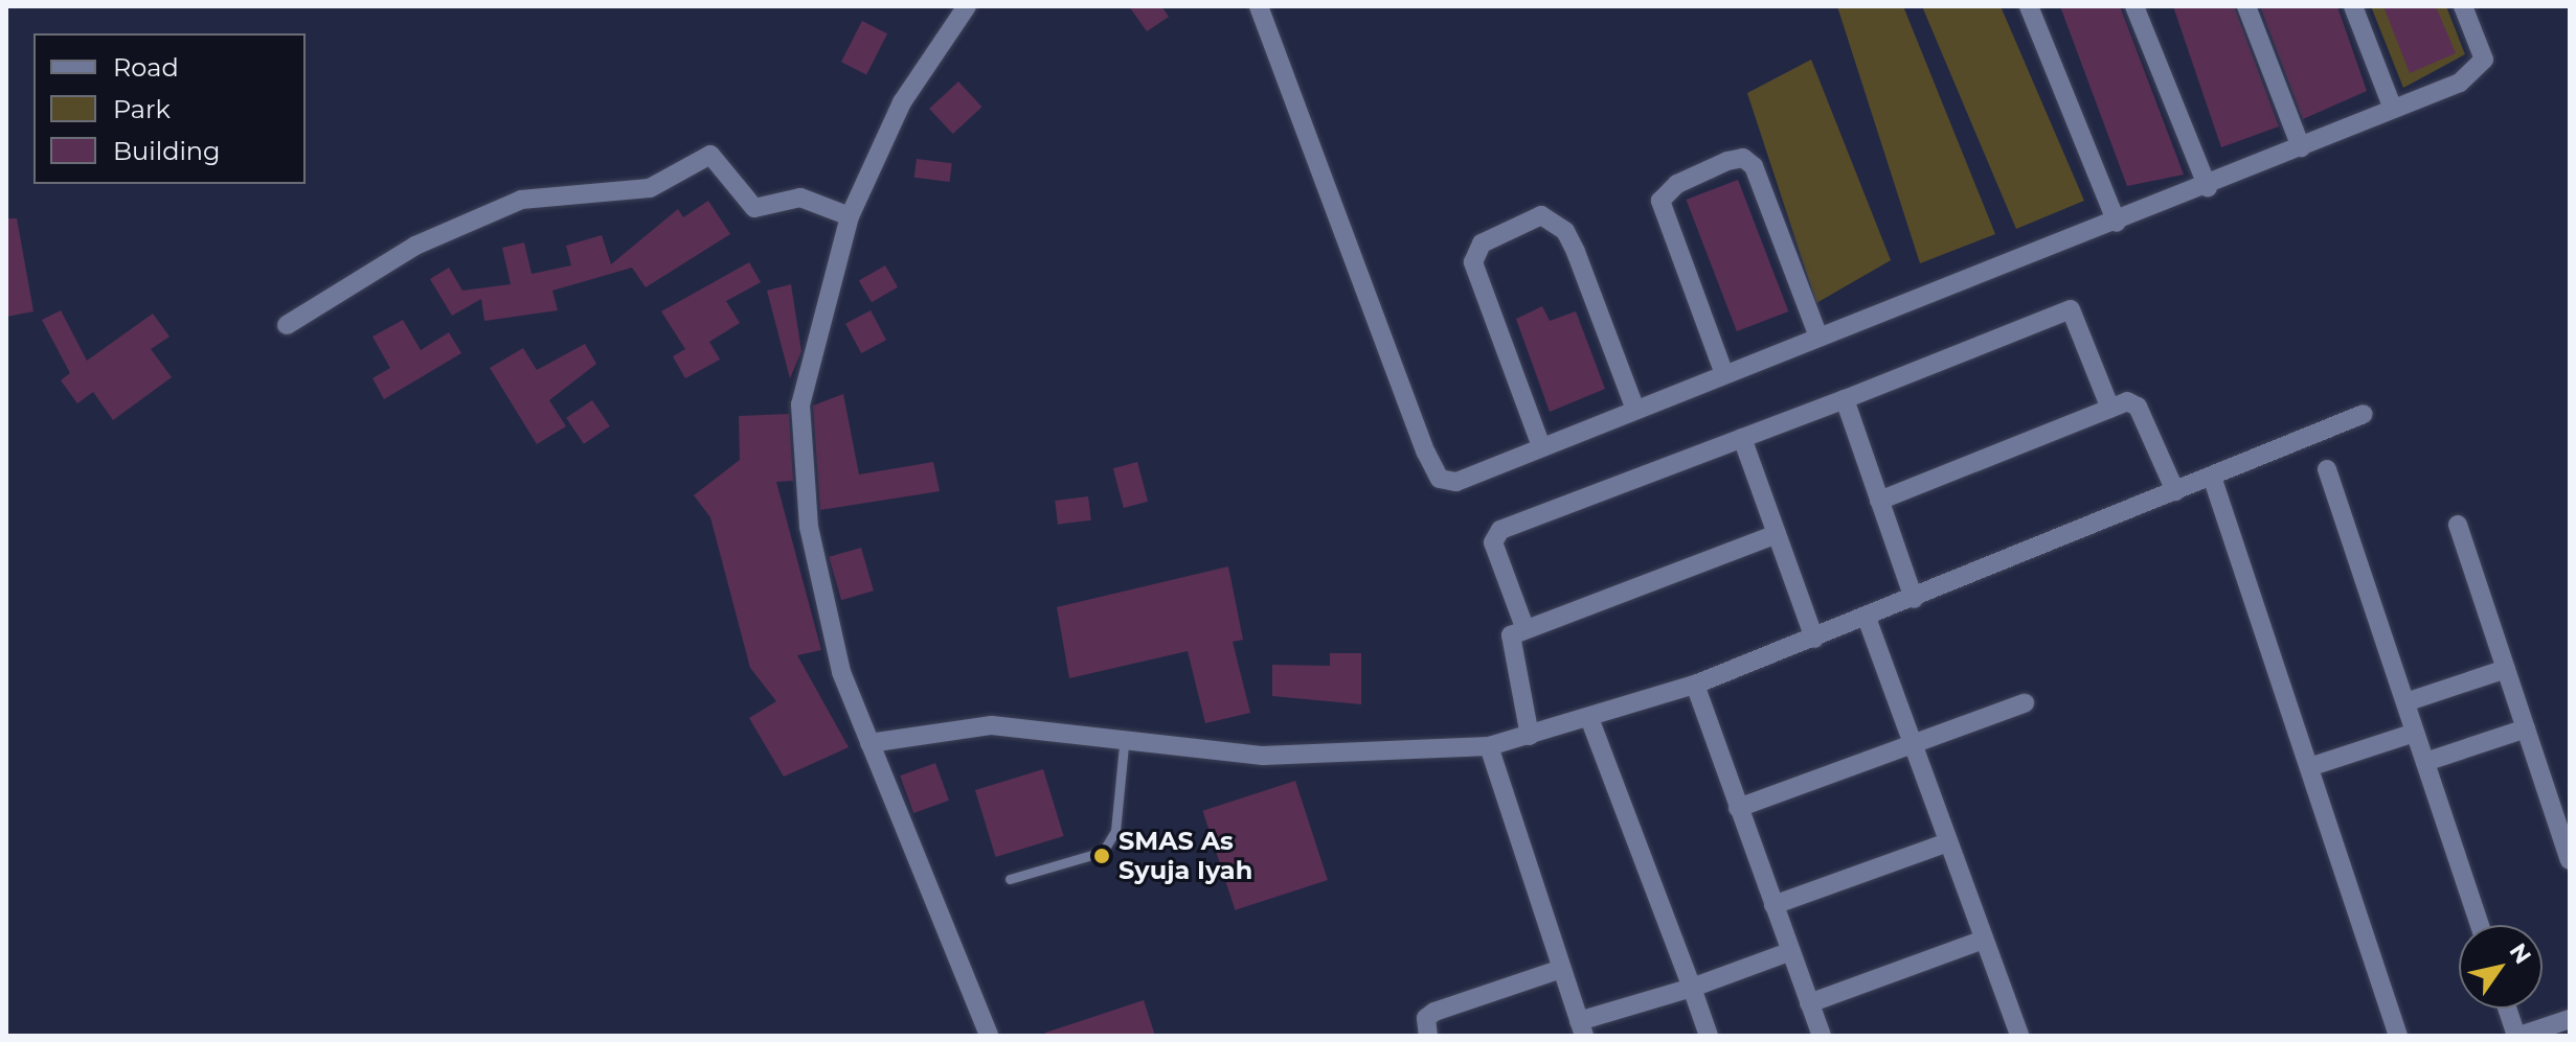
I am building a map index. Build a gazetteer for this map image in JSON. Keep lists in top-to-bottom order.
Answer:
{
  "places": ["SMAS As Syuja Iyah"],
  "legend": ["Road", "Park", "Building"],
  "north": "top right"
}
